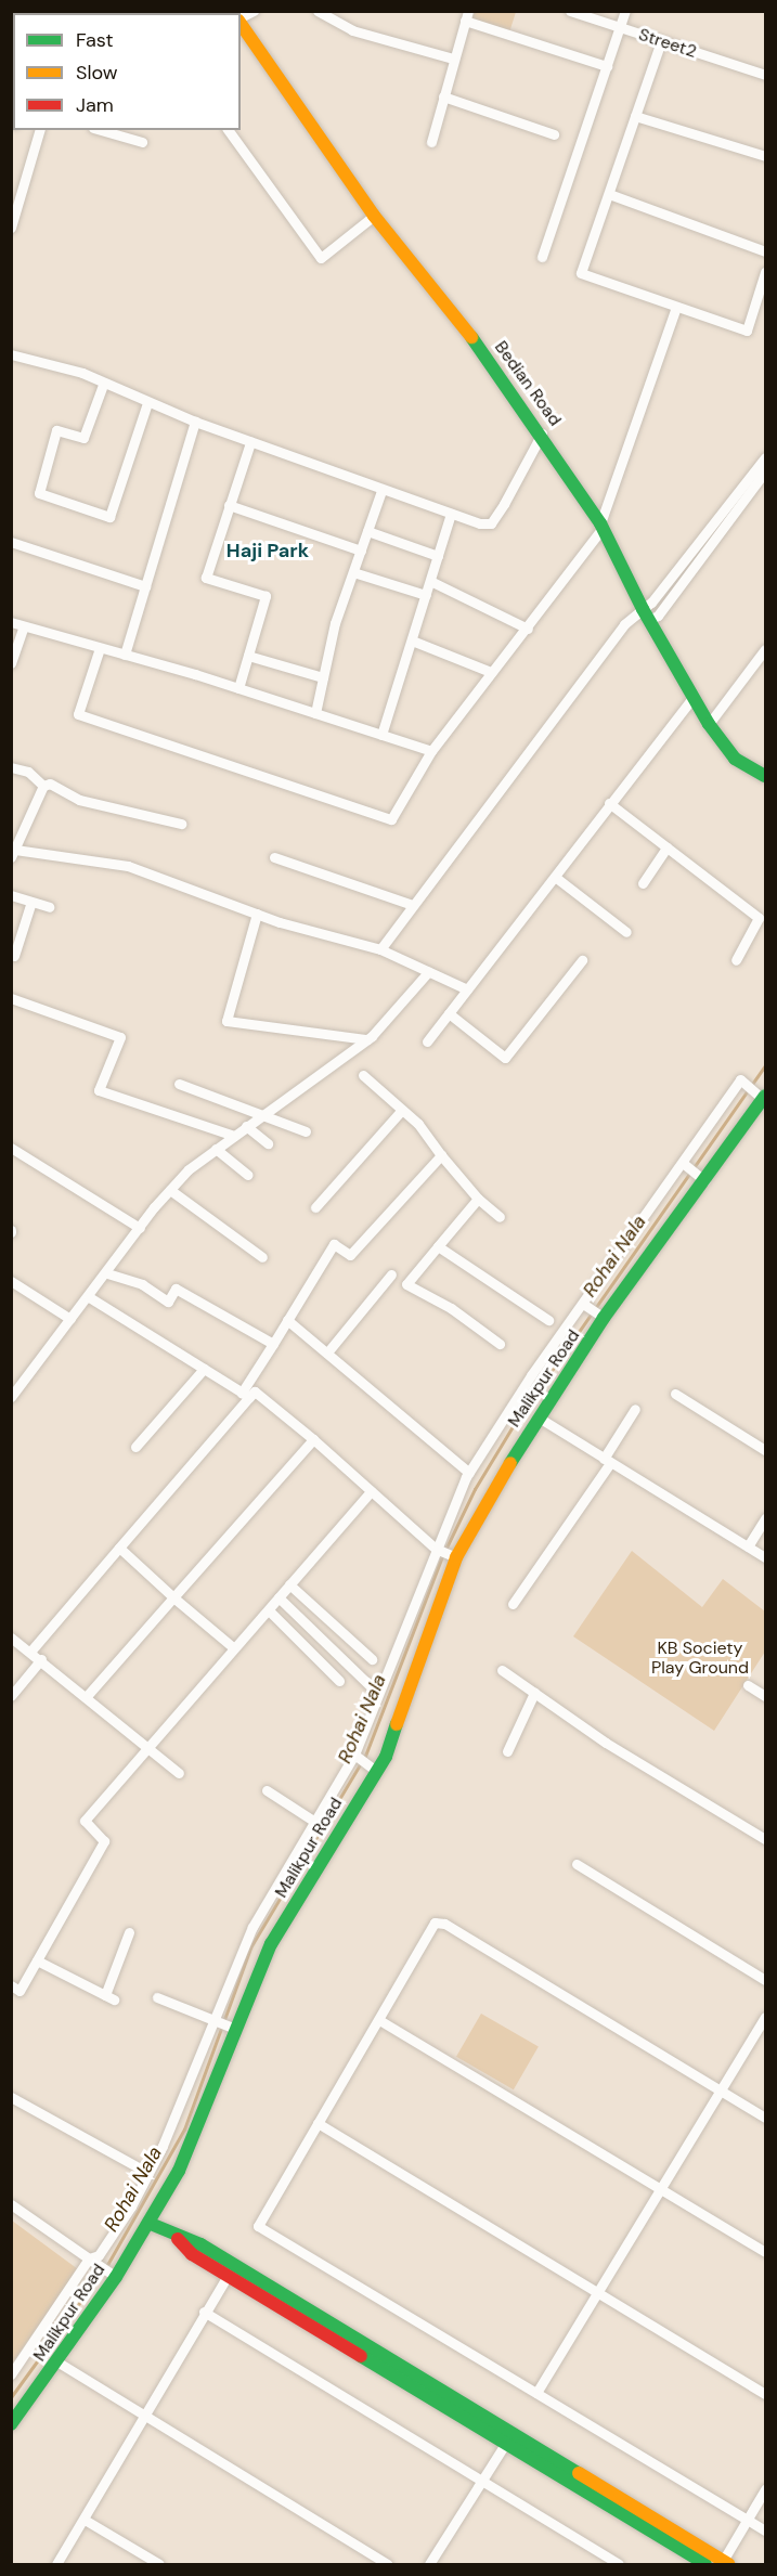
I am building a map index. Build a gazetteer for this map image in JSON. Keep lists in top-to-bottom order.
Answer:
{
  "streets": {
    "street": ["Street2", "Bedian Road", "Malikpur Road"]
  },
  "districts": ["Haji Park"],
  "water": ["Rohai Nala"],
  "parks": ["KB Society Play Ground"],
  "legend": ["Fast", "Slow", "Jam"]
}
